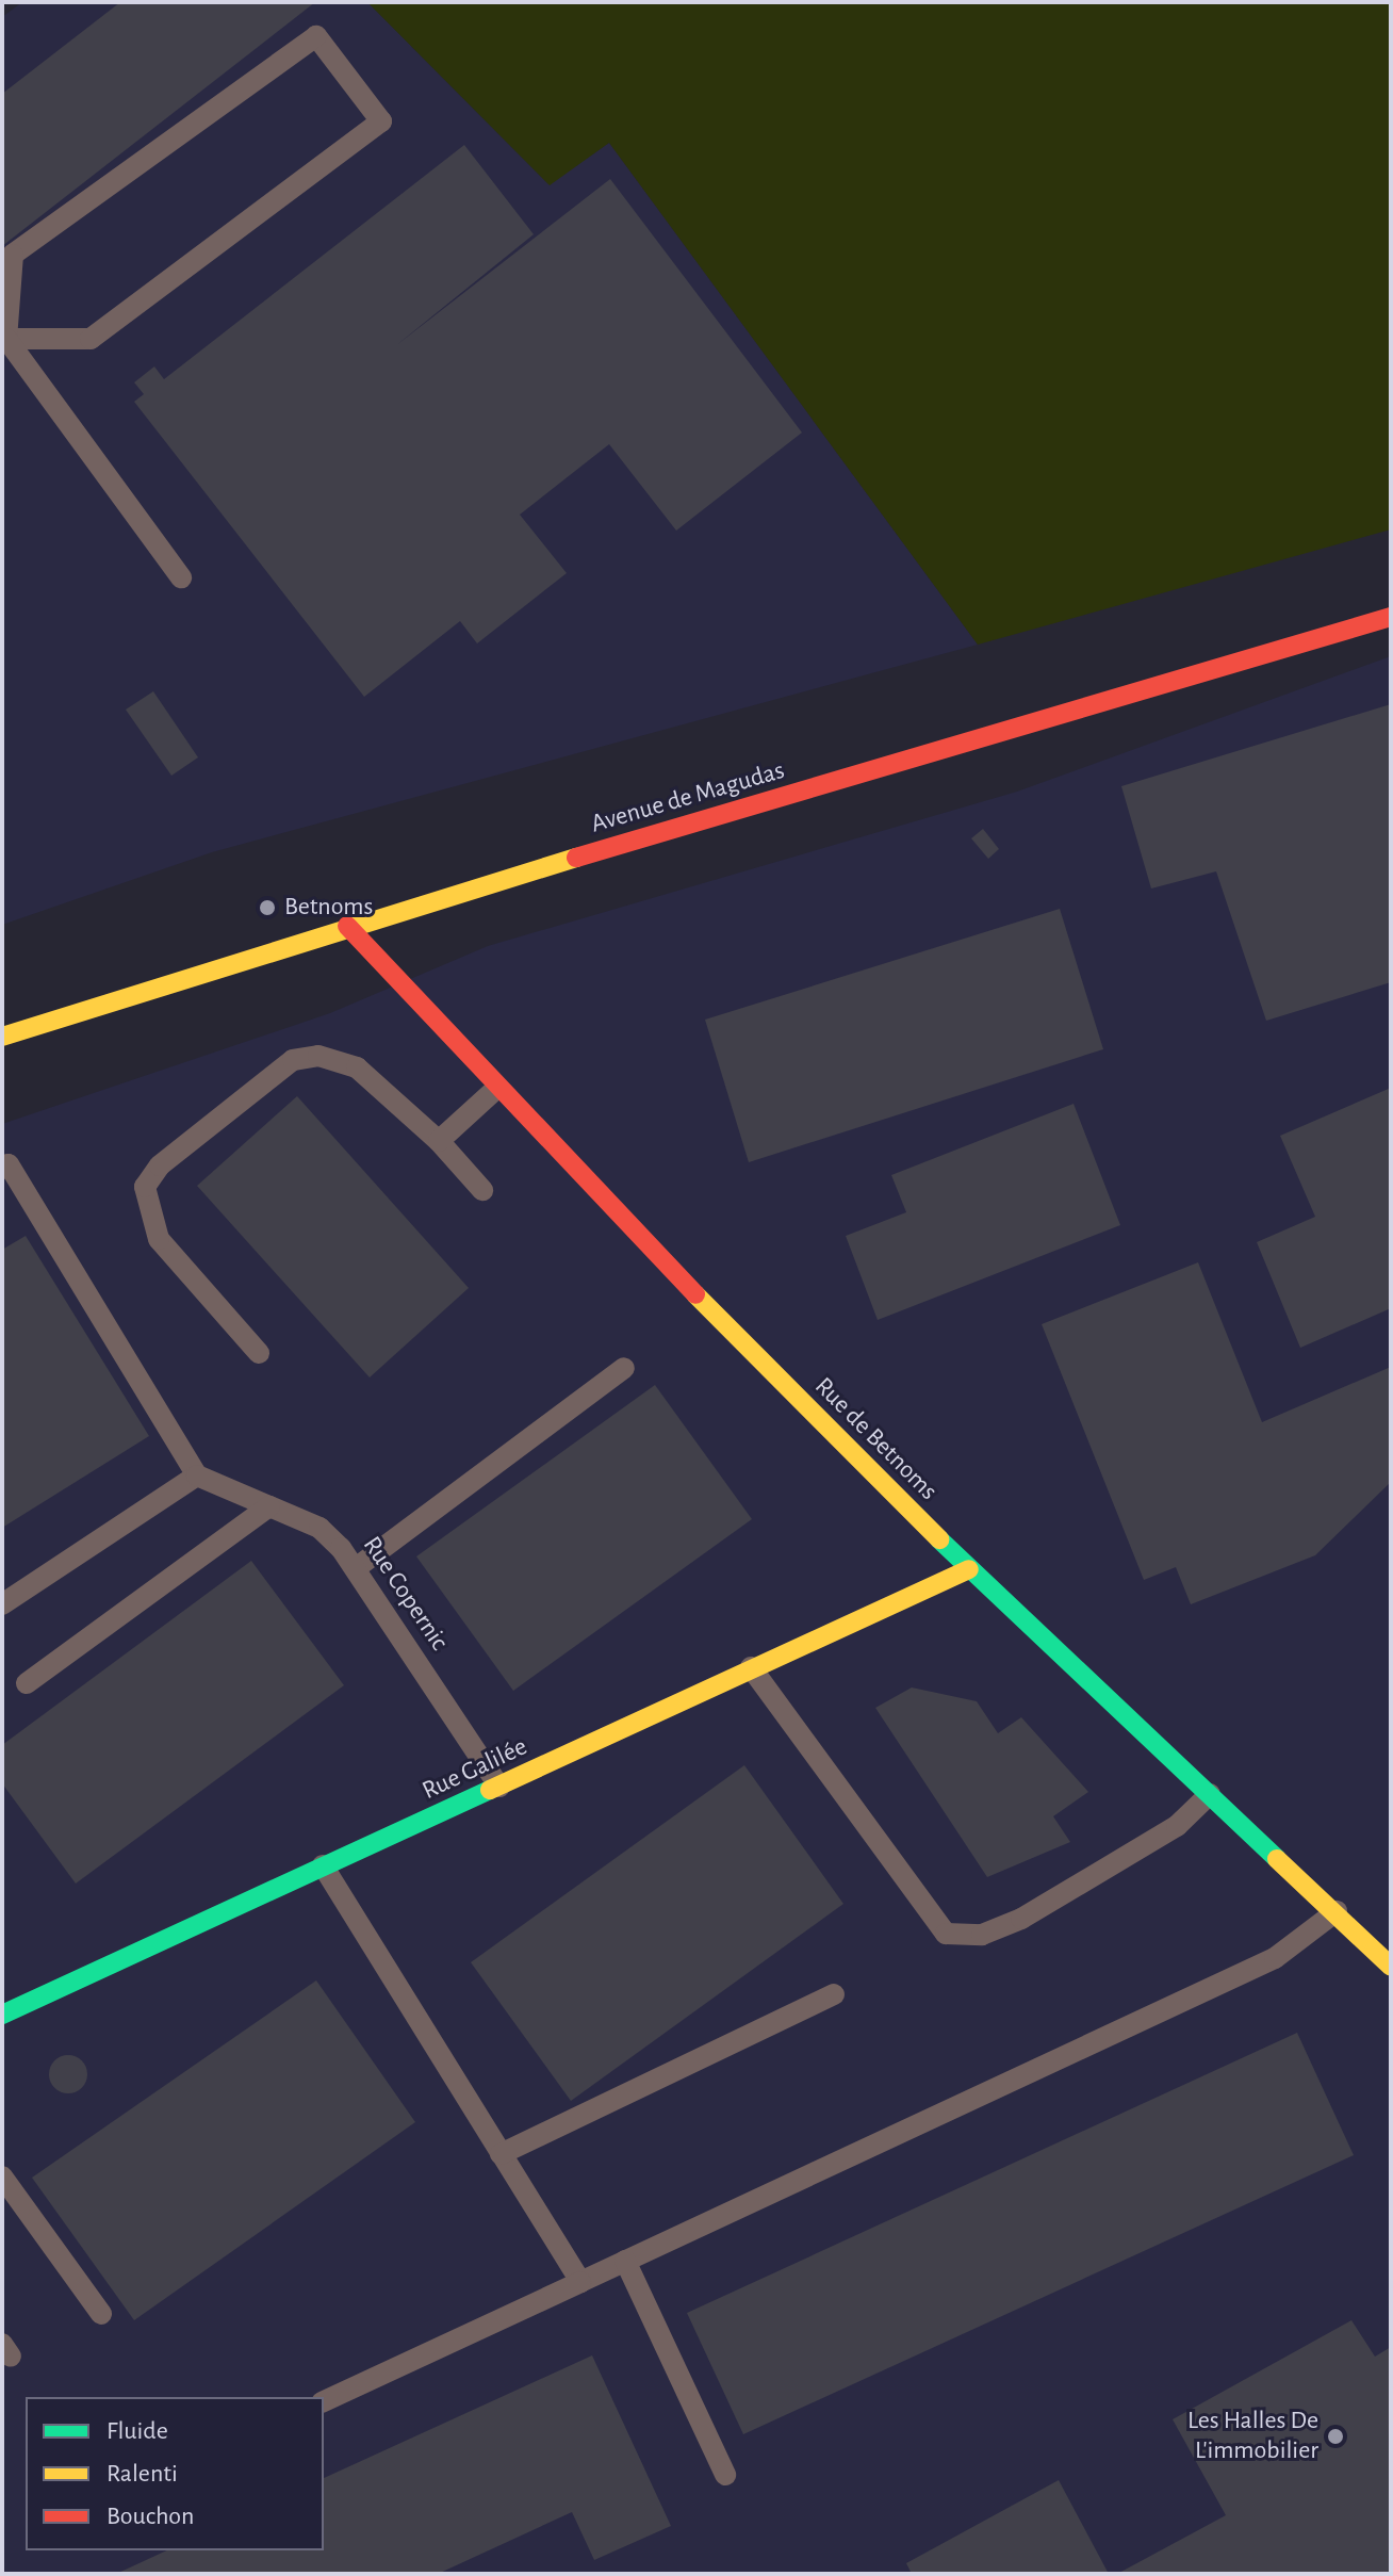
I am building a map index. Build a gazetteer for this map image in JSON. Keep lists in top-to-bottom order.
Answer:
{
  "streets": {
    "street": ["Avenue de Magudas", "Rue de Betnoms", "Rue Galilée"],
    "lane": ["Rue Copernic"]
  },
  "crossings": [
    ["Avenue de Magudas", "Rue de Betnoms"],
    ["Rue de Betnoms", "Rue Galilée"],
    ["Rue Copernic", "Rue Galilée"]
  ],
  "places": ["Betnoms", "Les Halles De L'immobilier"],
  "legend": ["Fluide", "Ralenti", "Bouchon"]
}
